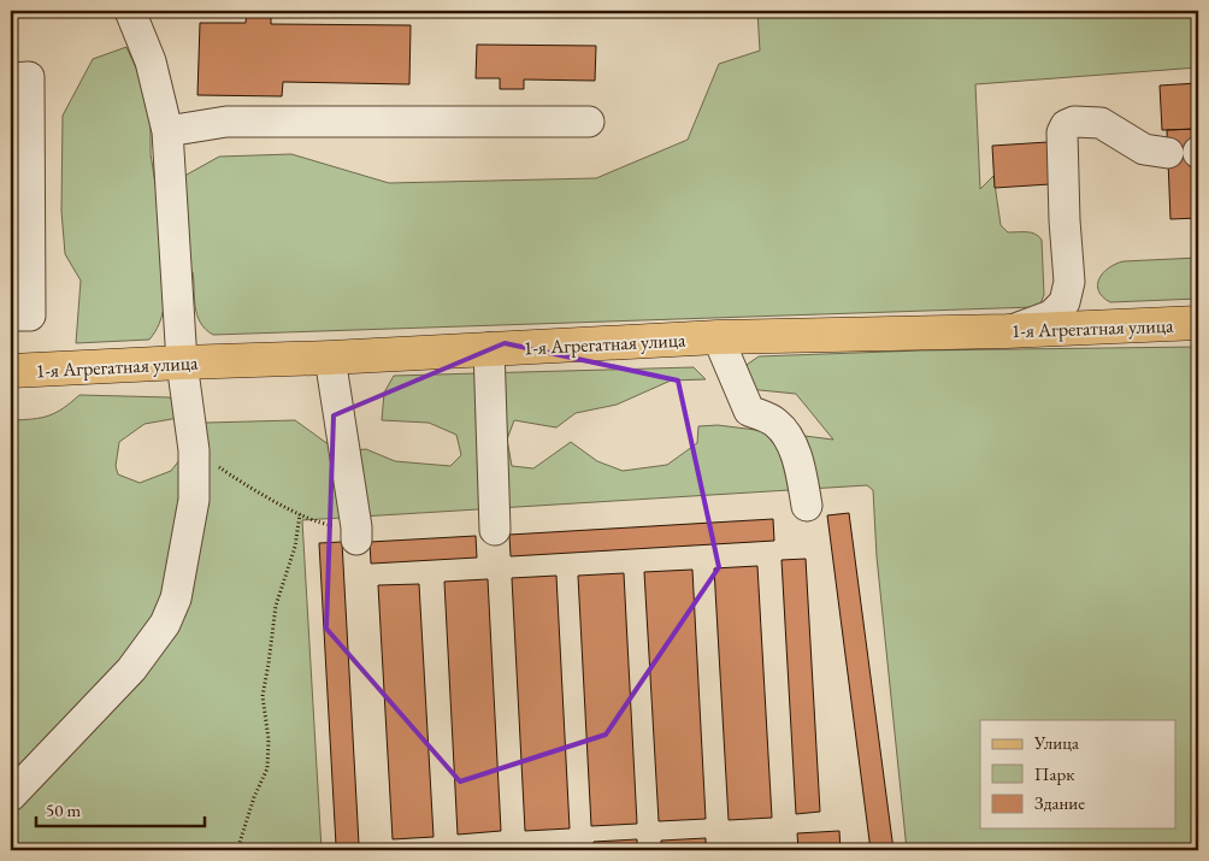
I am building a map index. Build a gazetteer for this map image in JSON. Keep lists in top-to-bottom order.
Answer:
{
  "streets": {
    "main road": ["1-я Агрегатная улица"]
  },
  "legend": ["Улица", "Парк", "Здание"],
  "scale_bar": "50 m"
}
